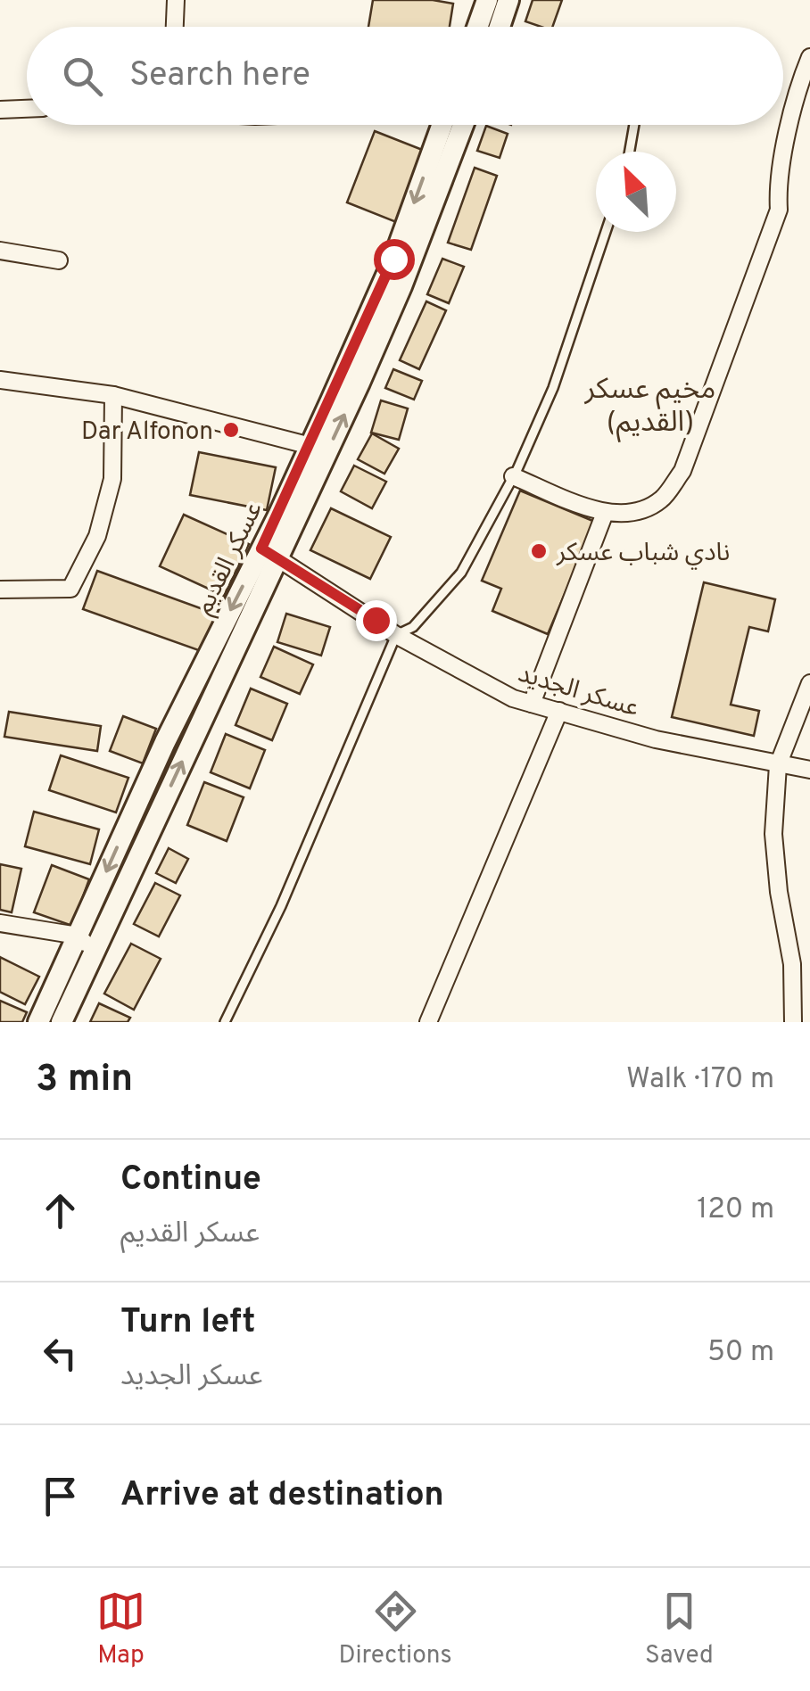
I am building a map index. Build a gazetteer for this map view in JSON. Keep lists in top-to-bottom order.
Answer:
{
  "streets": {
    "street": ["عسكر القديم", "عسكر الجديد"]
  },
  "crossings": [
    ["عسكر القديم", "عسكر الجديد"]
  ],
  "districts": ["مخيم عسكر (القديم)"],
  "places": ["Dar Alfonon", "نادي شباب عسكر"],
  "north": "top left",
  "page": {
    "search": "Search here",
    "heading": ["3 min", "Walk · 170 m"],
    "list": [
      ["Continue", "عسكر القديم", "120 m"],
      ["Turn left", "عسكر الجديد", "50 m"],
      "Arrive at destination"
    ],
    "nav": ["Map", "Directions", "Saved"]
  }
}
